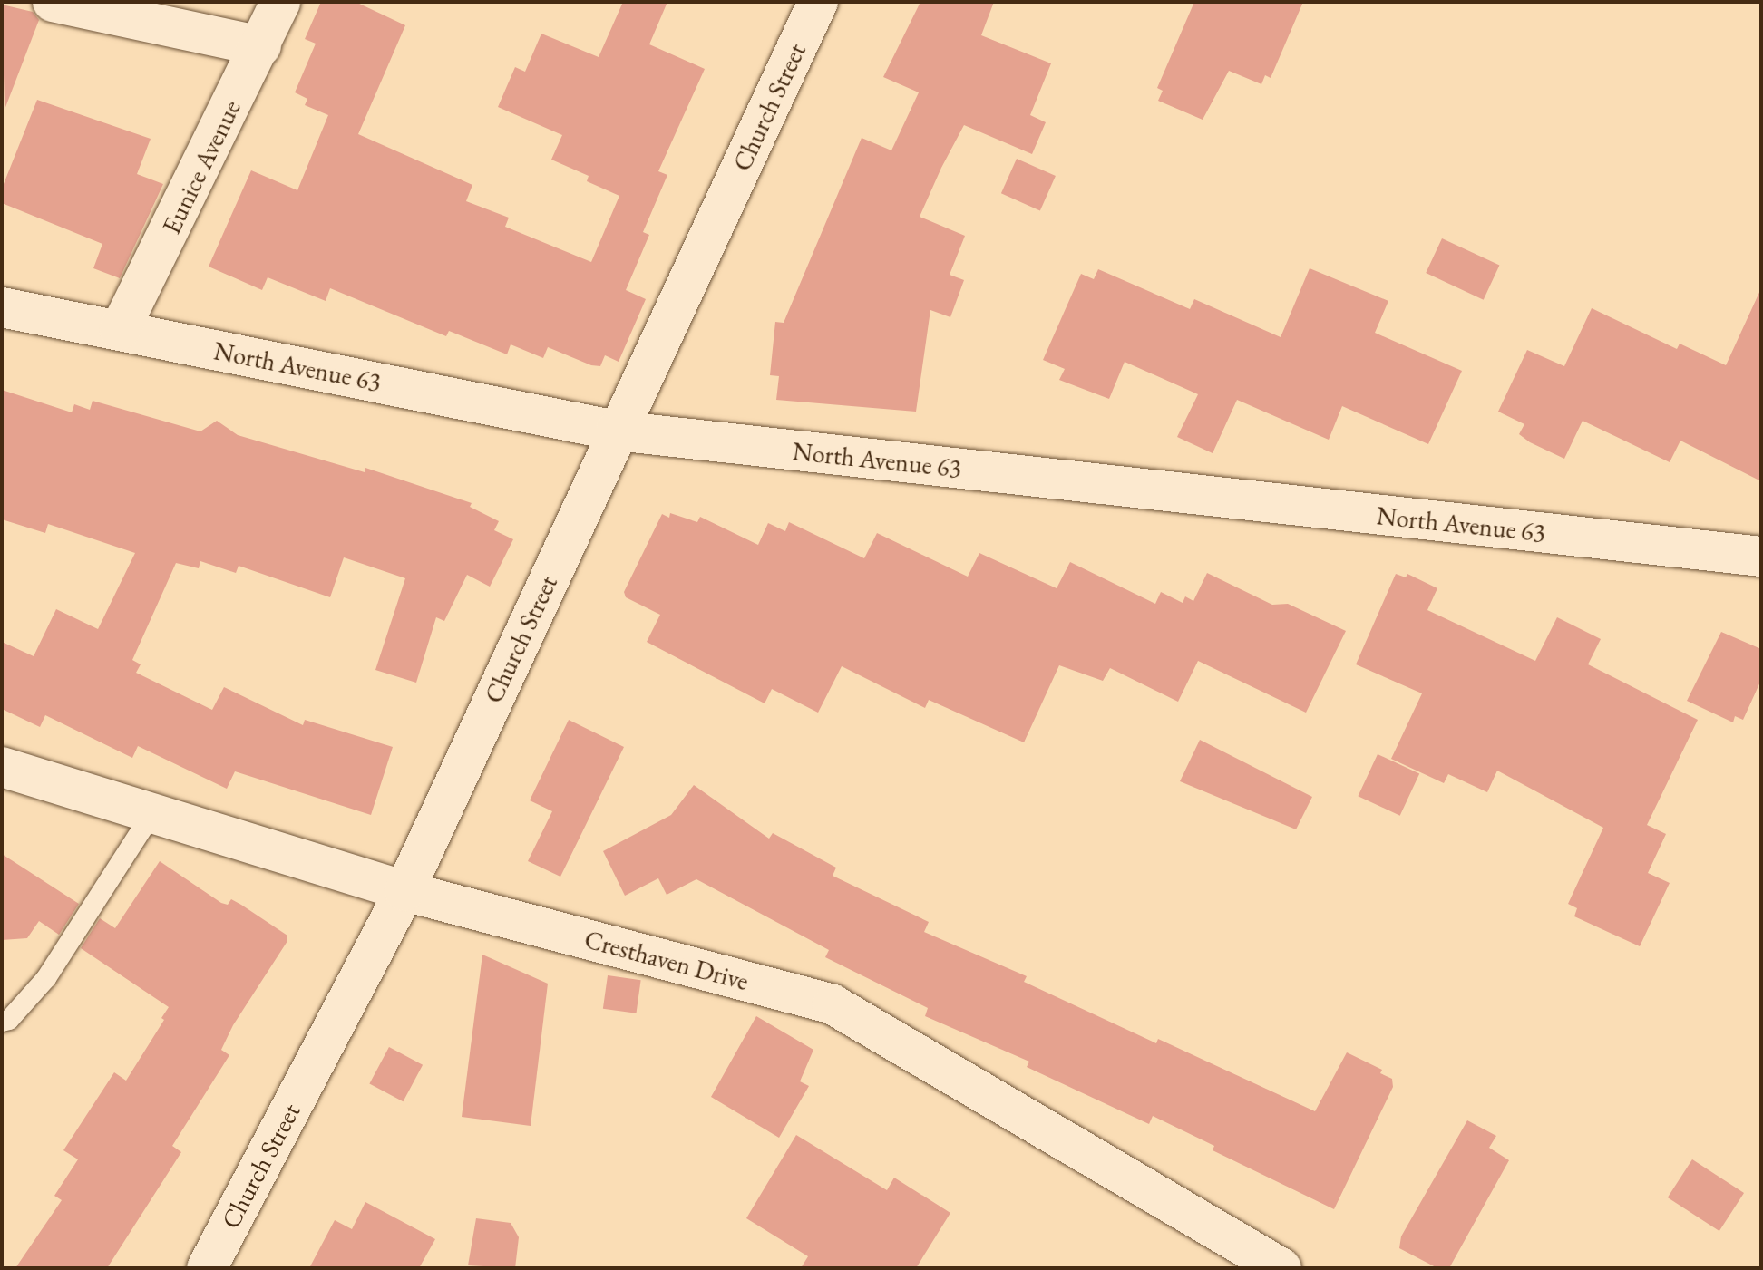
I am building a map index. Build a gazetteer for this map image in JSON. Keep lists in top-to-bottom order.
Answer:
{
  "streets": {
    "street": [
      "Church Street",
      "Eunice Avenue",
      "North Avenue 63",
      "Cresthaven Drive"
    ]
  },
  "crossings": [
    ["Church Street", "North Avenue 63"],
    ["Church Street", "Cresthaven Drive"],
    ["Eunice Avenue", "North Avenue 63"]
  ]
}
